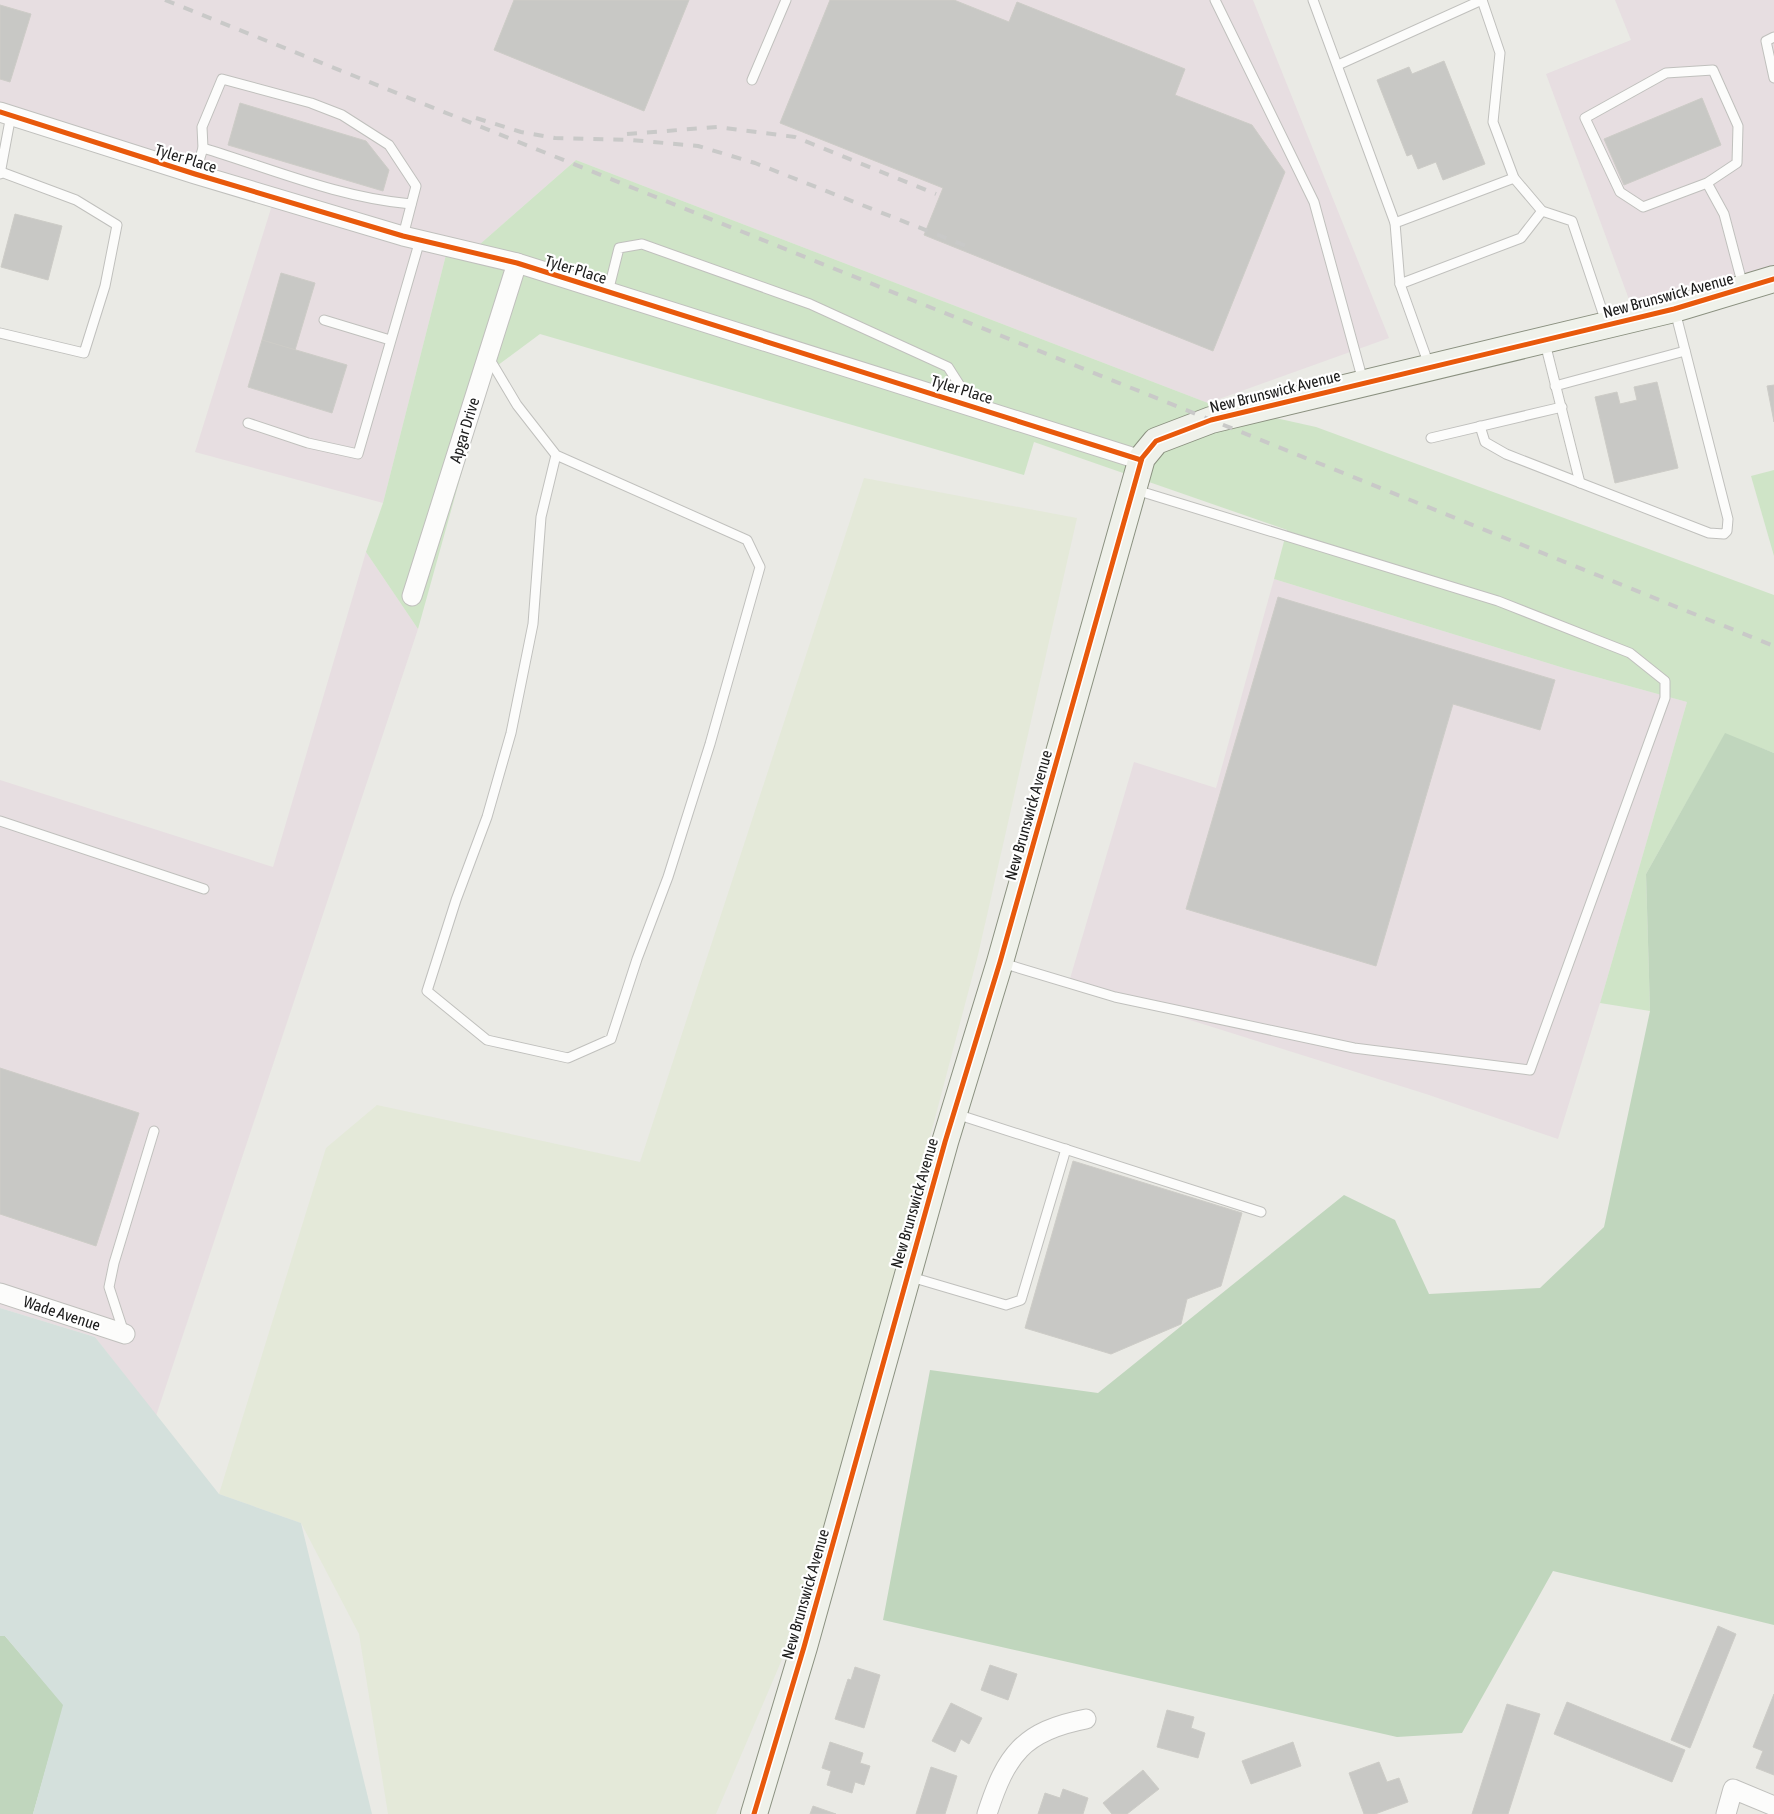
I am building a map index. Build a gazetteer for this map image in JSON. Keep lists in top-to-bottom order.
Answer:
{
  "streets": {
    "street": [
      "Tyler Place",
      "New Brunswick Avenue",
      "Apgar Drive",
      "Wade Avenue"
    ]
  },
  "crossings": [
    ["Tyler Place", "New Brunswick Avenue"],
    ["Tyler Place", "Apgar Drive"]
  ]
}
